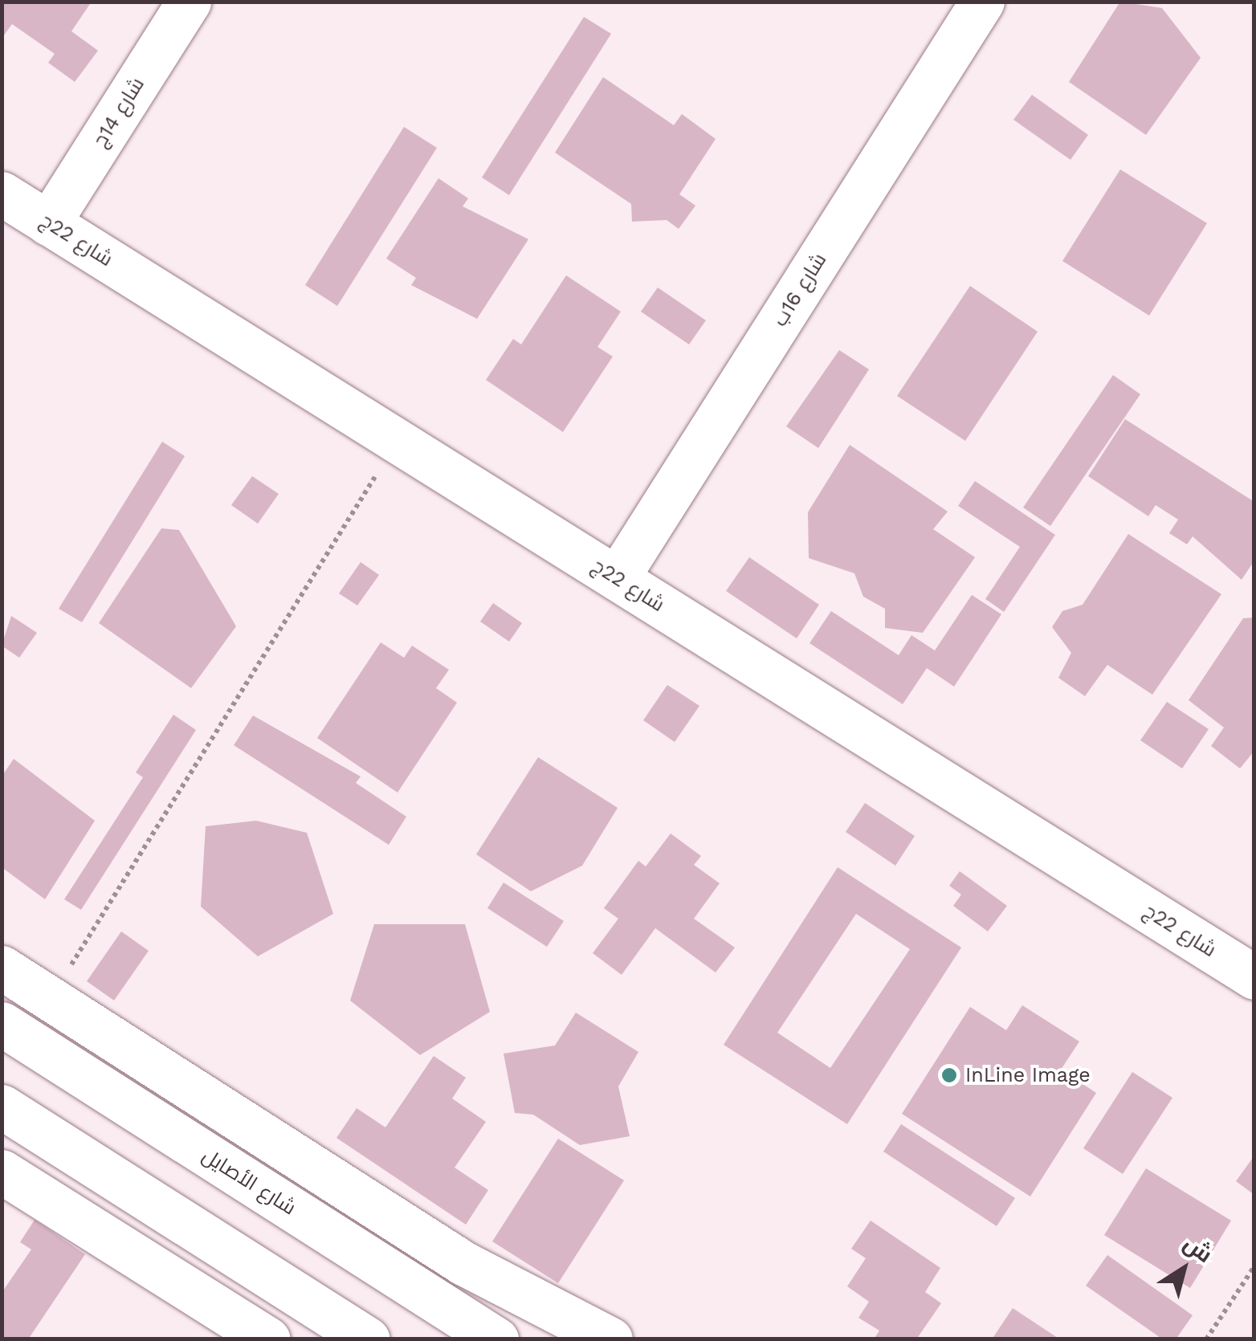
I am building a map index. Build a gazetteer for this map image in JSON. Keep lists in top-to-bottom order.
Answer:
{
  "streets": {
    "street": [
      "شارع 14ج",
      "شارع 22ج",
      "شارع 16ب",
      "شارع الأصايل"
    ]
  },
  "crossings": [
    ["شارع 14ج", "شارع 22ج"],
    ["شارع 22ج", "شارع 16ب"]
  ],
  "places": ["InLine Image"],
  "north": "top right"
}
